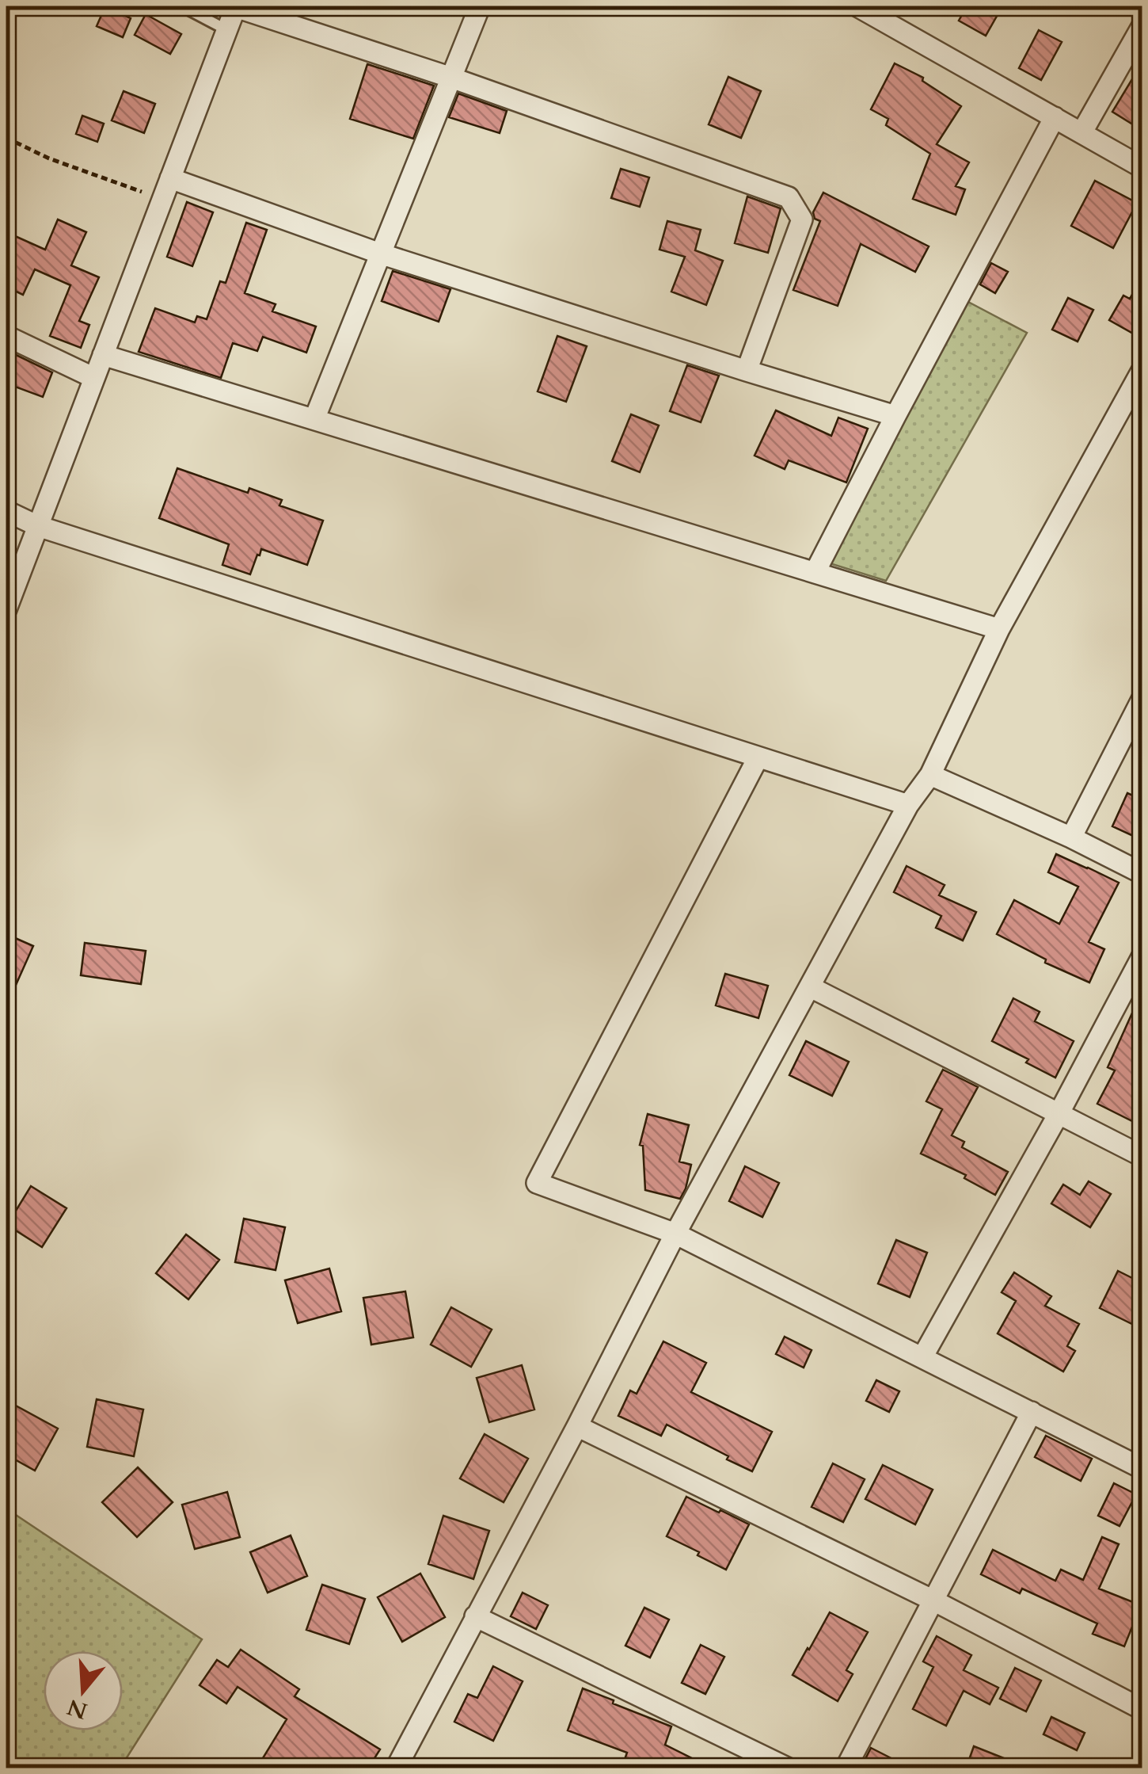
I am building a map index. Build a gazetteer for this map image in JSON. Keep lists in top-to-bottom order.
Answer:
{
  "north": "bottom"
}
